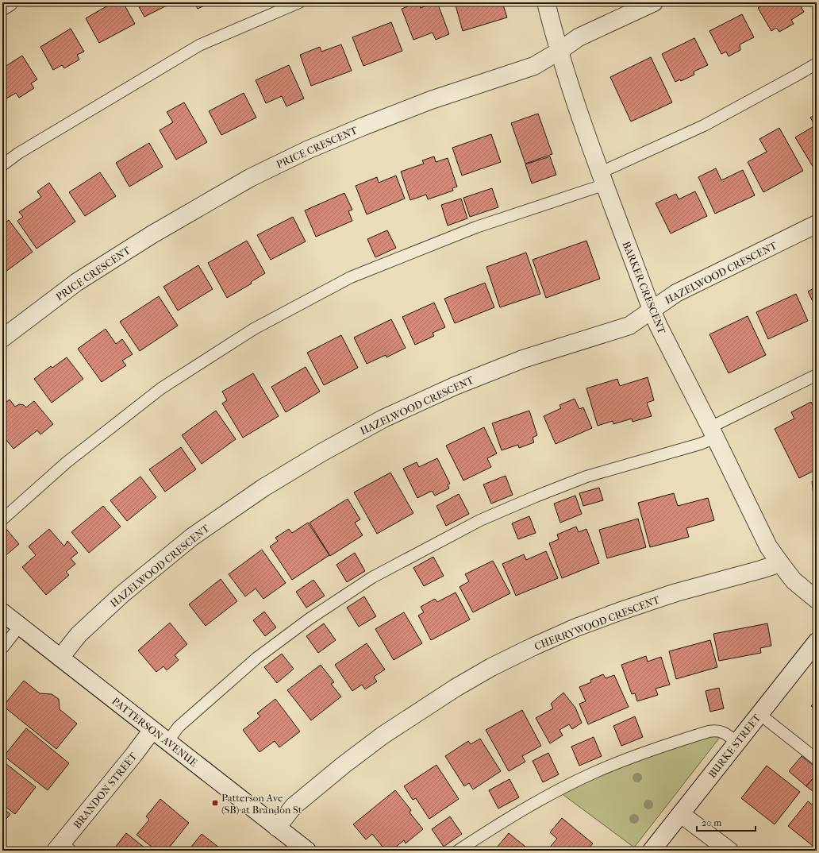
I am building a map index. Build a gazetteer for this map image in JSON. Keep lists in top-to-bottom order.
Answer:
{
  "streets": {
    "street": [
      "PRICE CRESCENT",
      "HAZELWOOD CRESCENT",
      "BARKER CRESCENT",
      "CHERRYWOOD CRESCENT",
      "PATTERSON AVENUE",
      "BURKE STREET",
      "BRANDON STREET"
    ]
  },
  "crossings": [
    ["PRICE CRESCENT", "BARKER CRESCENT"],
    ["HAZELWOOD CRESCENT", "BARKER CRESCENT"],
    ["HAZELWOOD CRESCENT", "PATTERSON AVENUE"],
    ["BARKER CRESCENT", "CHERRYWOOD CRESCENT"],
    ["CHERRYWOOD CRESCENT", "PATTERSON AVENUE"],
    ["PATTERSON AVENUE", "BRANDON STREET"]
  ],
  "places": {
    "transit": ["Patterson Ave (SB) at Brandon St"]
  },
  "scale_bar": "20 m"
}
